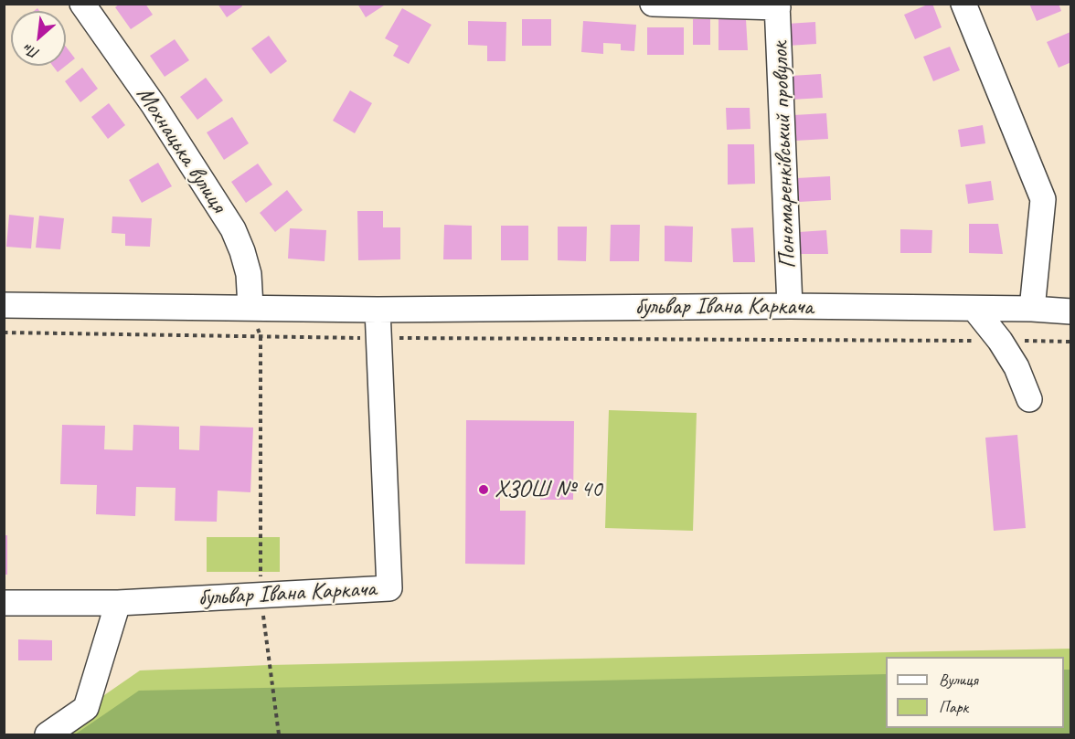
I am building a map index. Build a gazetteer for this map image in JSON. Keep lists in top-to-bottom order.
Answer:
{
  "streets": {
    "street": ["Мохнацька вулиця", "Пономаренківський провулок", "бульвар Івана Каркача"]
  },
  "crossings": [
    ["Мохнацька вулиця", "бульвар Івана Каркача"],
    ["Пономаренківський провулок", "бульвар Івана Каркача"]
  ],
  "places": ["ХЗОШ № 40"],
  "legend": ["Вулиця", "Парк"],
  "north": "bottom left"
}
